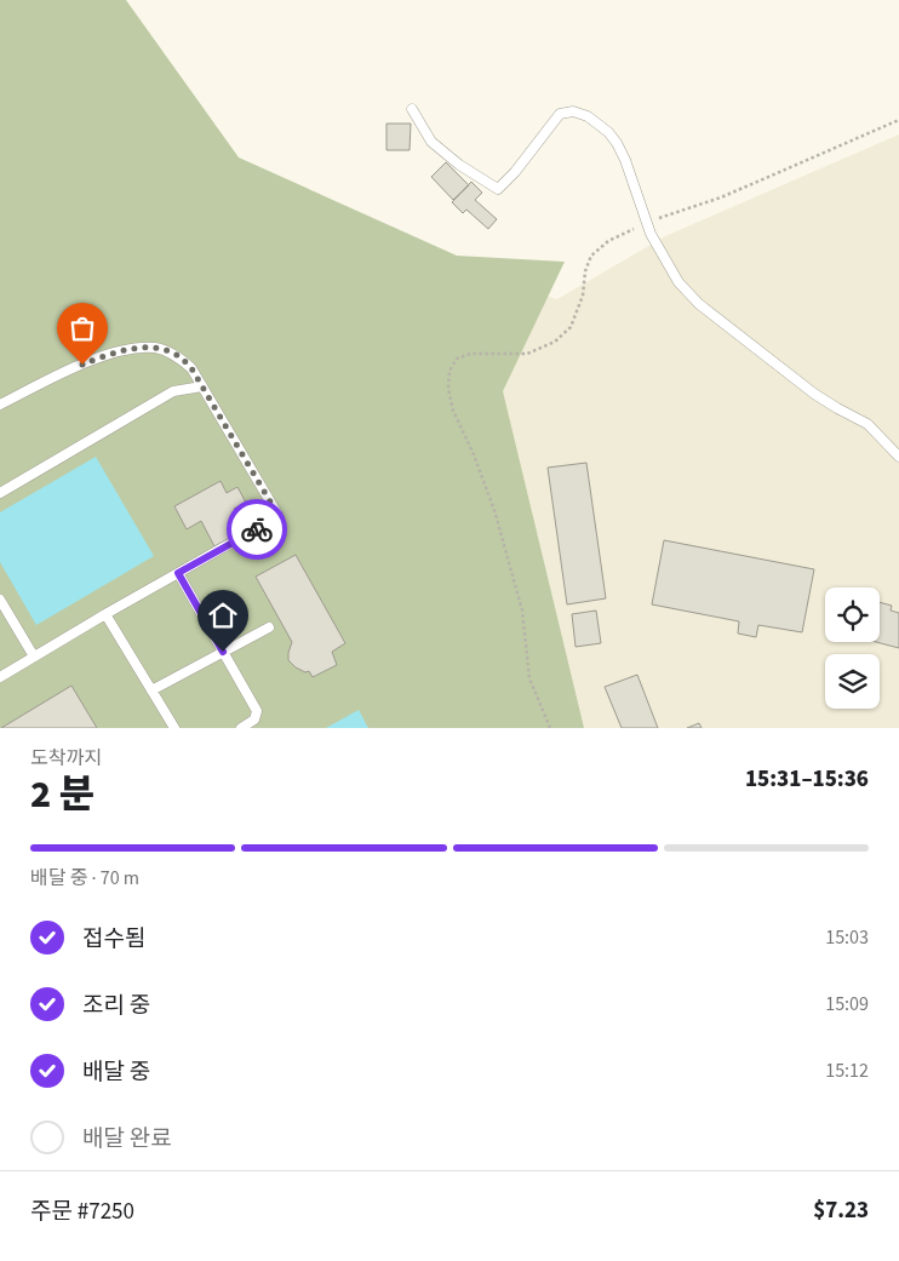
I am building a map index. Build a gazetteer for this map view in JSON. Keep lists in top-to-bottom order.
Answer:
{
  "page": {
    "heading": ["2 분", "도착까지", "15:31–15:36"],
    "panel": ["주문 #7250", "$7.23"],
    "bar": "배달 중 · 70 m",
    "list": [
      ["접수됨", "15:03"],
      ["조리 중", "15:09"],
      ["배달 중", "15:12"],
      "배달 완료"
    ]
  }
}
